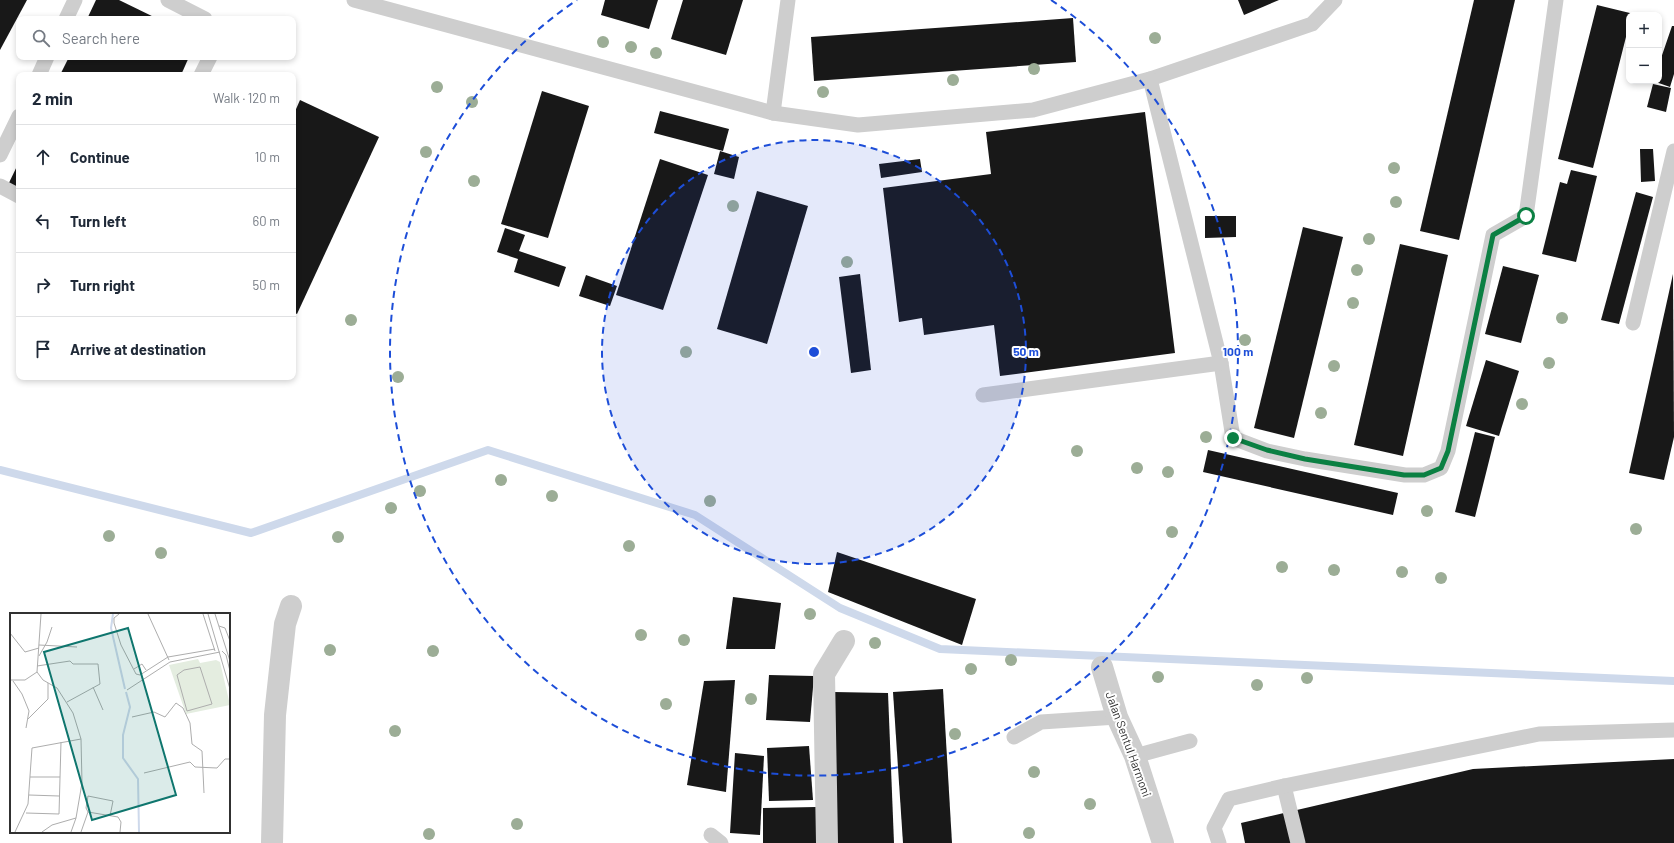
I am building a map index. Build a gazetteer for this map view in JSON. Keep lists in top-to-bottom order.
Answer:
{
  "streets": {
    "street": ["Jalan Sentul Harmoni"]
  },
  "page": {
    "map_buttons": ["+", "−"],
    "search": "Search here",
    "heading": ["2 min", "Walk · 120 m"],
    "list": [
      ["Continue", "10 m"],
      ["Turn left", "60 m"],
      ["Turn right", "50 m"],
      "Arrive at destination"
    ]
  },
  "rings": ["50 m", "100 m"]
}
